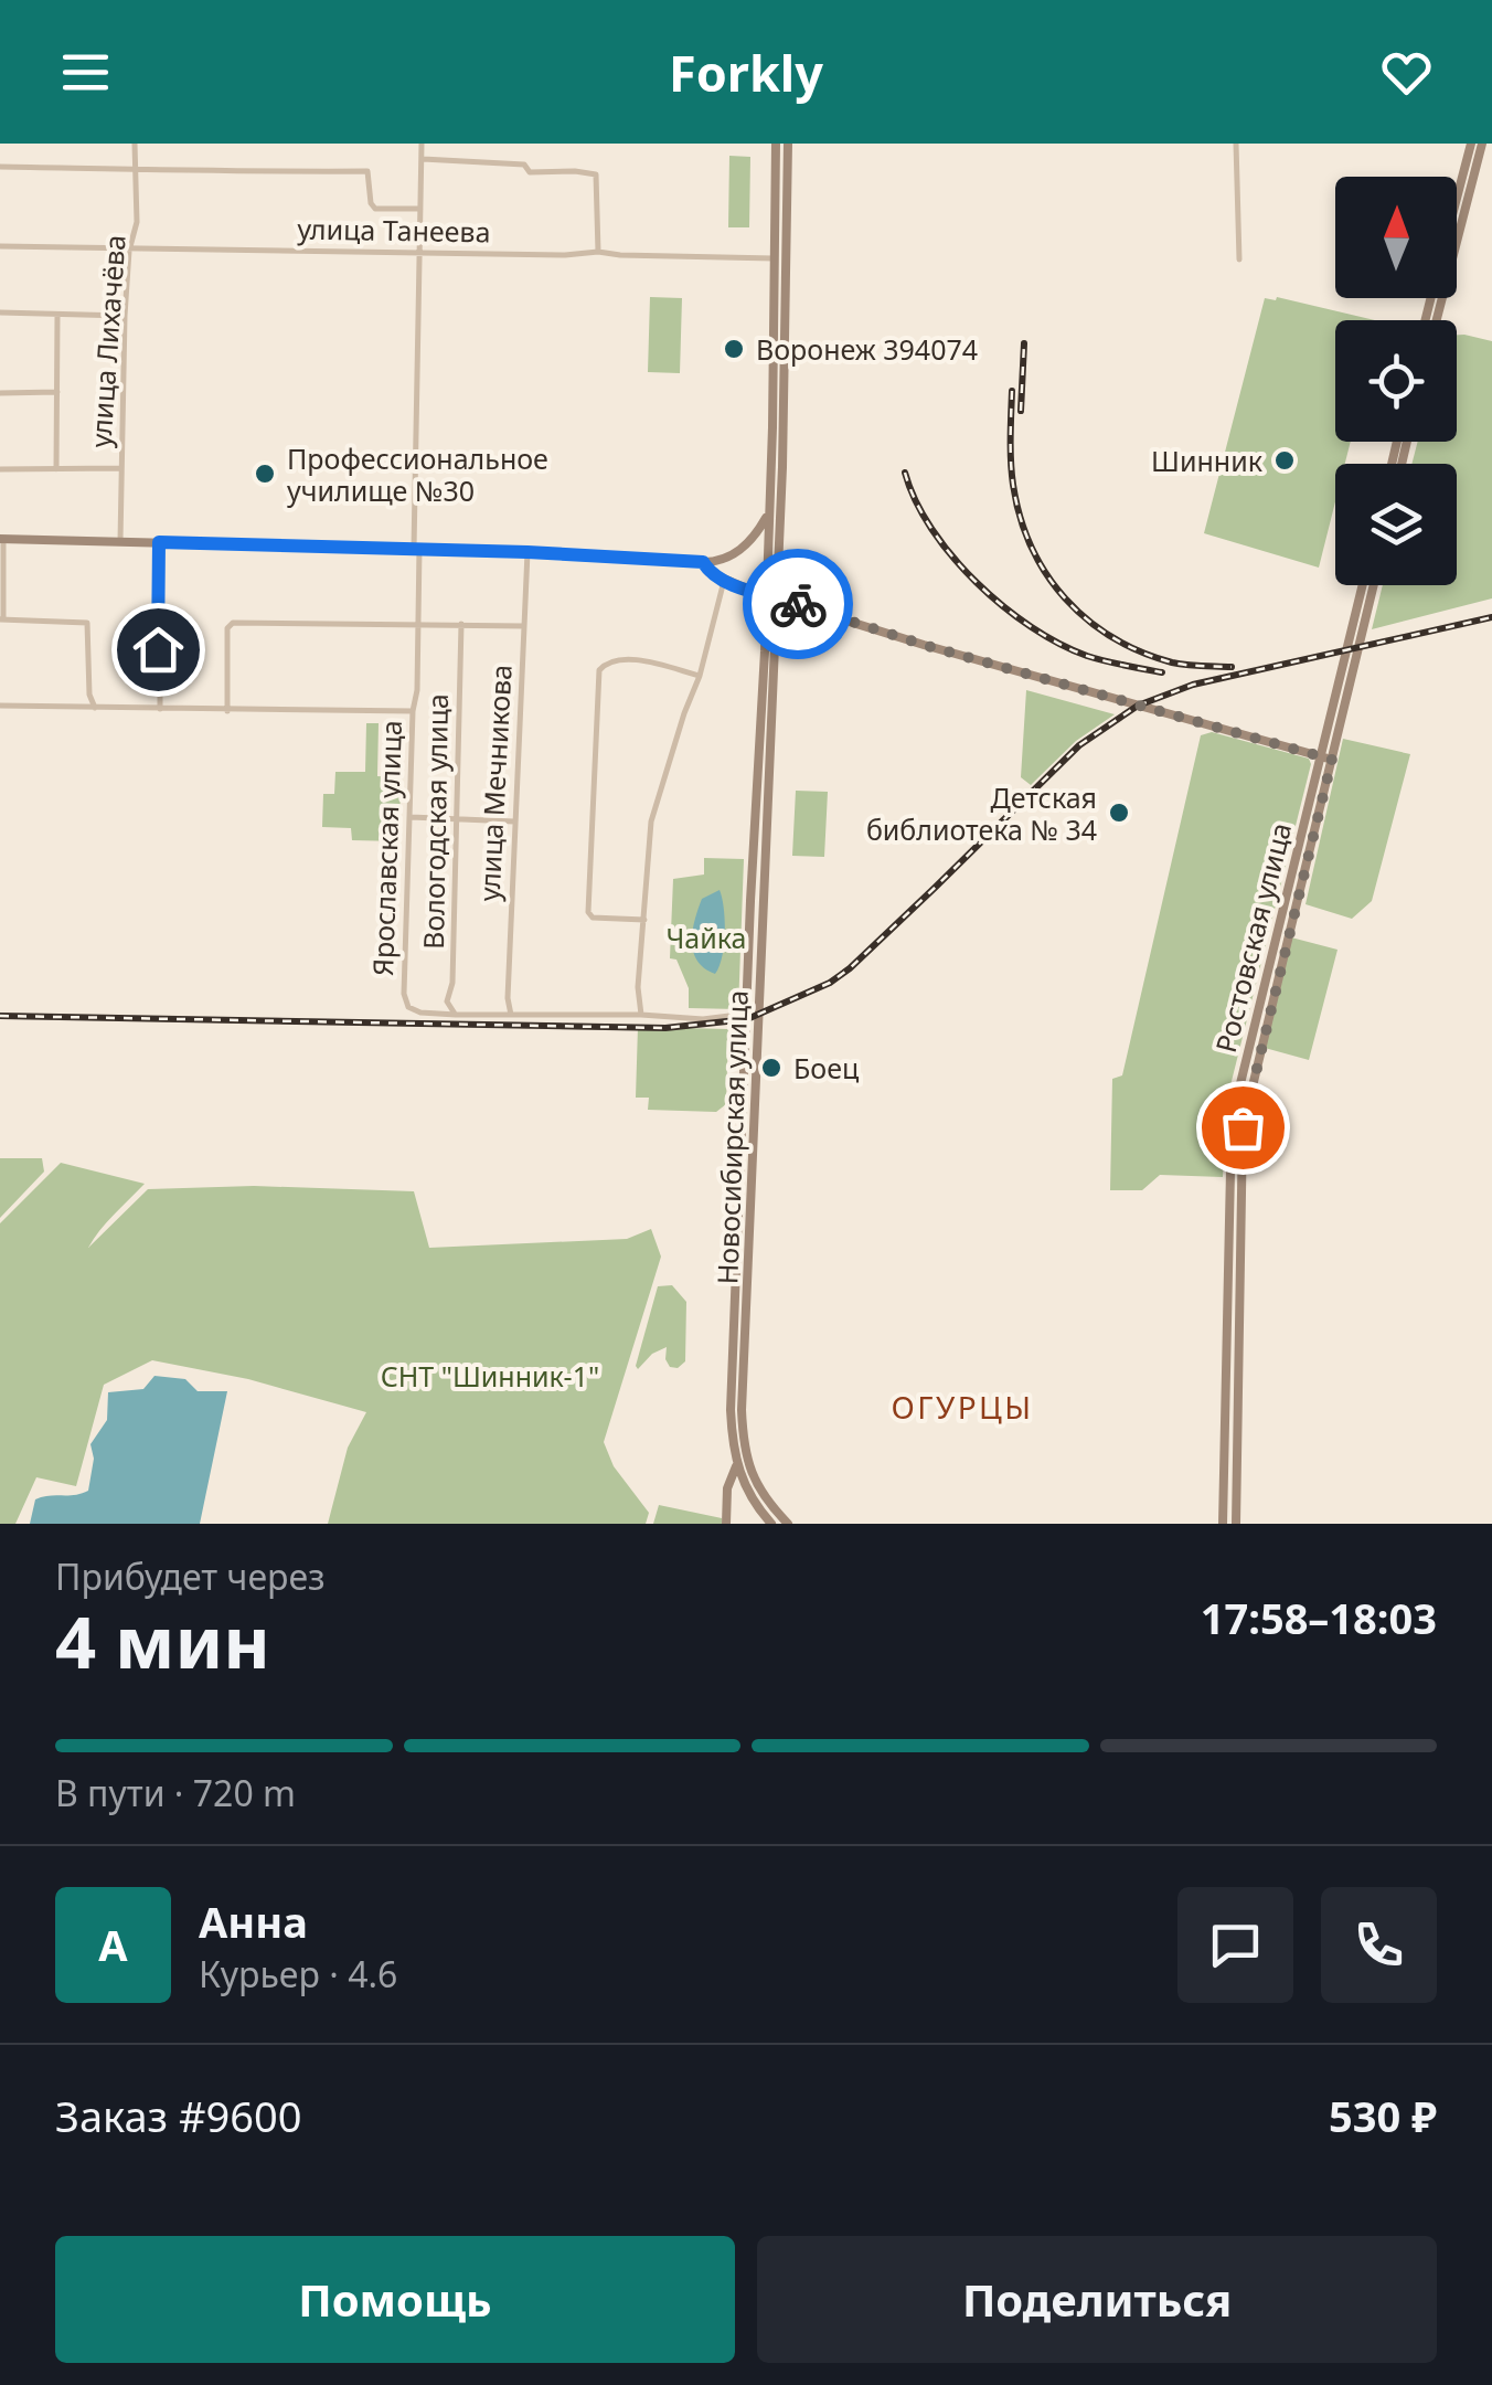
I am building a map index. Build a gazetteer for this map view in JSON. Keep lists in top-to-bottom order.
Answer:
{
  "streets": {
    "street": [
      "улица Танеева",
      "улица Лихачёва",
      "улица Мечникова",
      "Вологодская улица",
      "Ярославская улица",
      "Ростовская улица",
      "Новосибирская улица"
    ]
  },
  "crossings": [
    ["улица Танеева", "улица Лихачёва"],
    ["улица Танеева", "Ярославская улица"],
    ["улица Танеева", "Новосибирская улица"],
    ["улица Мечникова", "Ярославская улица"],
    ["Вологодская улица", "Ярославская улица"],
    ["Ярославская улица", "Новосибирская улица"]
  ],
  "districts": ["ОГУРЦЫ"],
  "parks": ["Чайка", "СНТ \"Шинник-1\""],
  "places": [
    "Воронеж 394074",
    "Шинник",
    "Профессиональное училище №30",
    "Детская библиотека № 34",
    "Боец"
  ],
  "north": "top",
  "page": {
    "header": "Forkly",
    "heading": ["4 мин", "Прибудет через", "17:58–18:03"],
    "panel": [
      "Анна",
      "Курьер · 4.6",
      "Заказ #9600",
      "530 ₽"
    ],
    "bar": "В пути · 720 m",
    "round": "А",
    "buttons": ["Помощь", "Поделиться"]
  }
}
